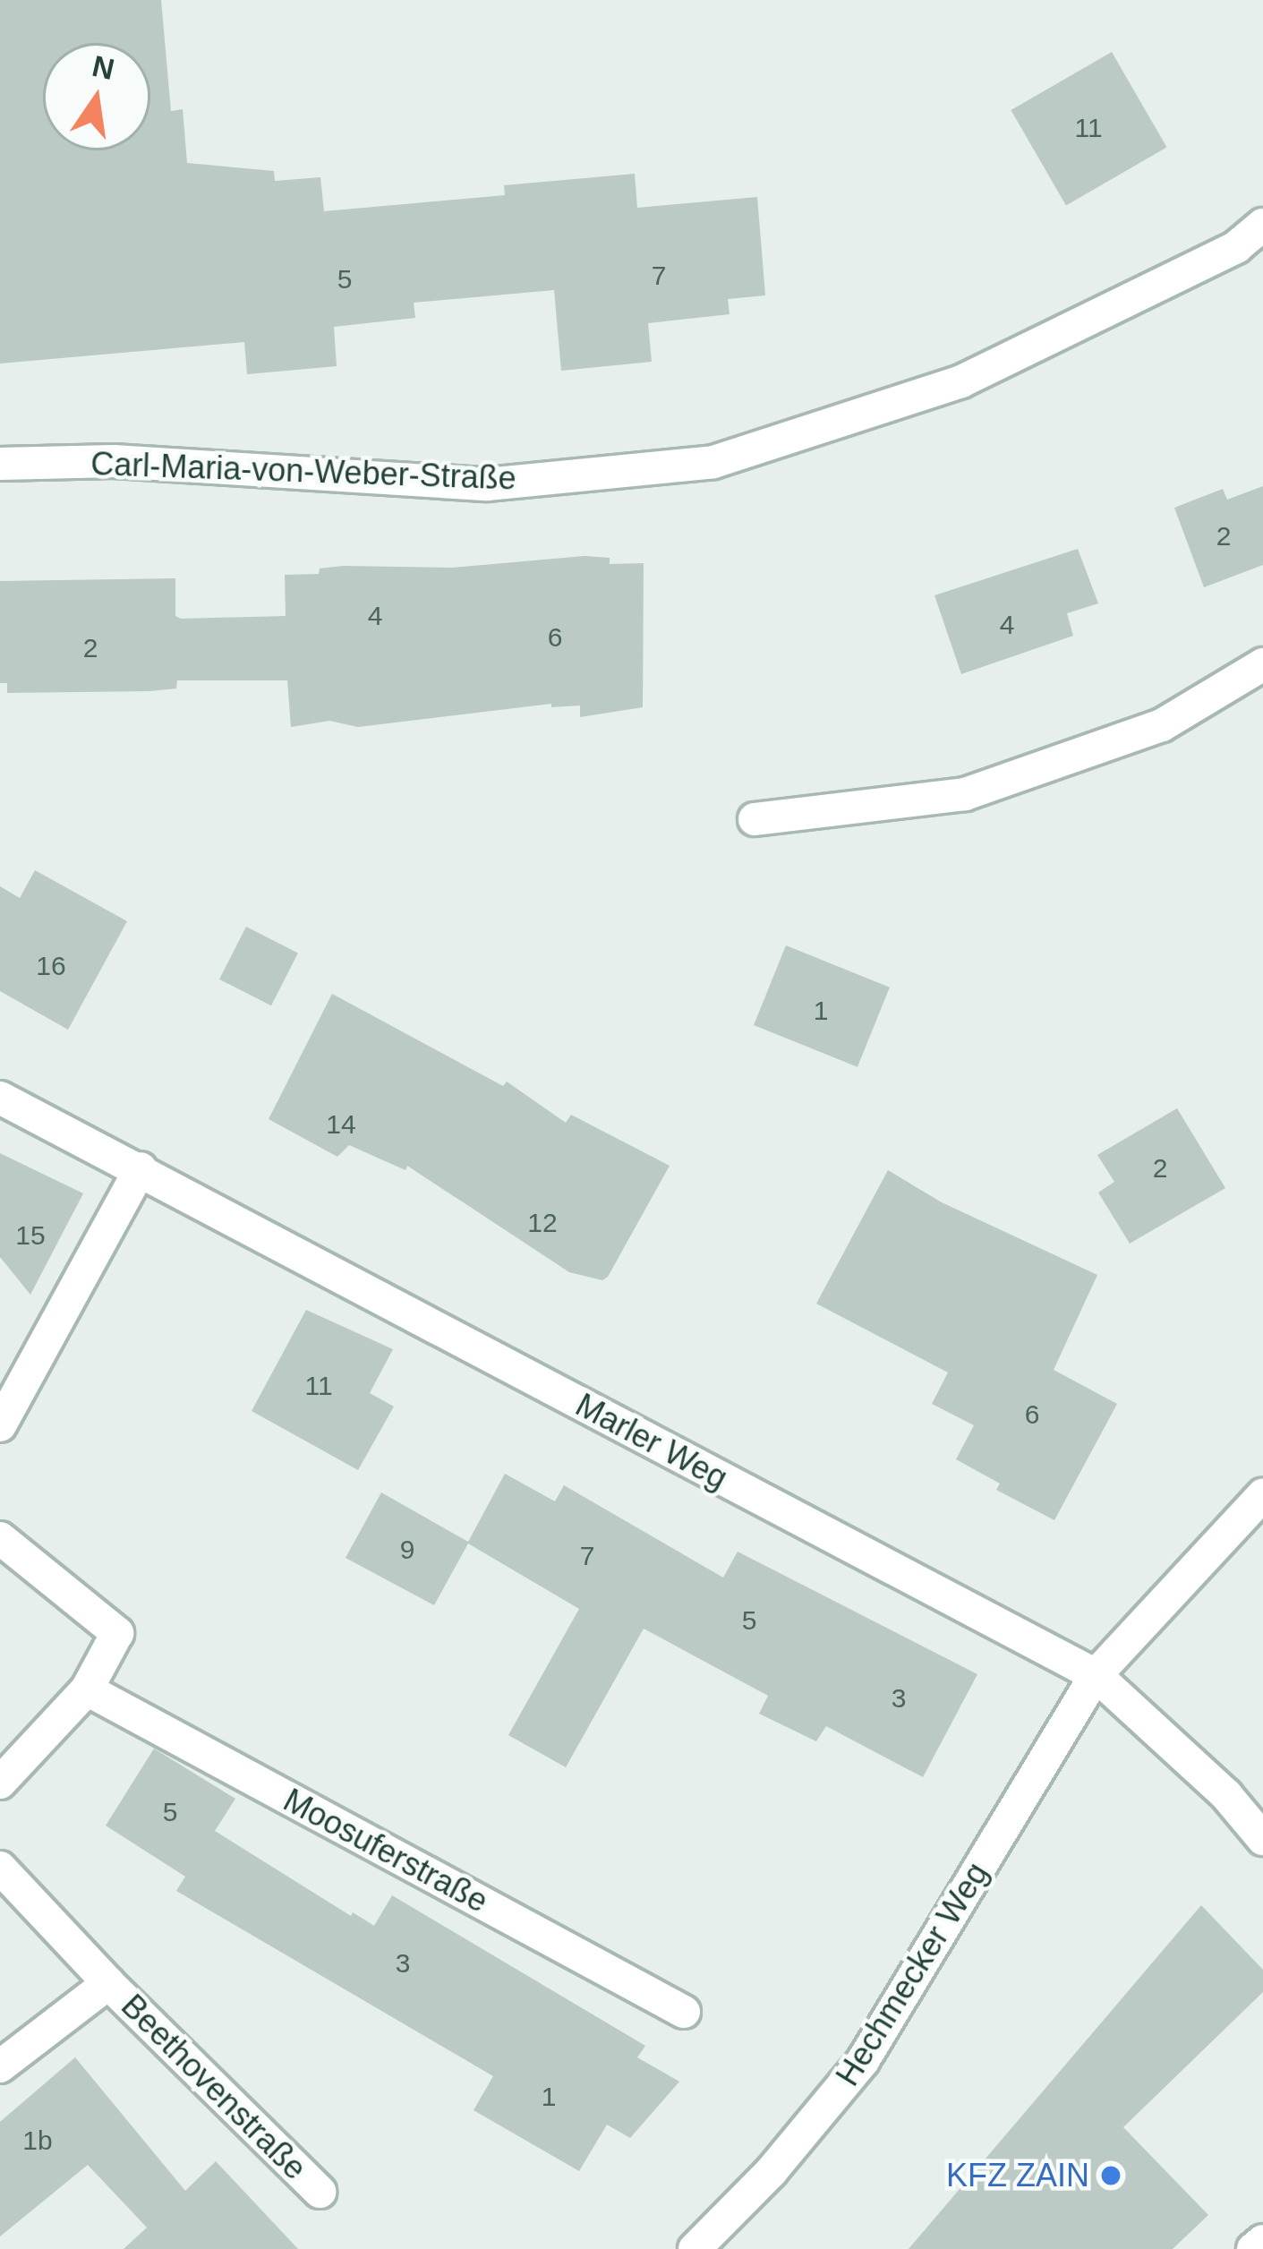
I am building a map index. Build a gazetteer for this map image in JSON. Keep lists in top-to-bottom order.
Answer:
{
  "streets": {
    "street": [
      "Carl-Maria-von-Weber-Straße",
      "Marler Weg",
      "Moosuferstraße",
      "Hechmecker Weg",
      "Beethovenstraße"
    ]
  },
  "crossings": [
    ["Marler Weg", "Hechmecker Weg"]
  ],
  "places": ["KFZ ZAIN"],
  "house_numbers": [
    "11",
    "7",
    "5",
    "2",
    "4",
    "4",
    "6",
    "2",
    "16",
    "1",
    "14",
    "2",
    "12",
    "15",
    "11",
    "6",
    "9",
    "7",
    "5",
    "3",
    "5",
    "3",
    "1",
    "1b"
  ],
  "north": "top"
}
